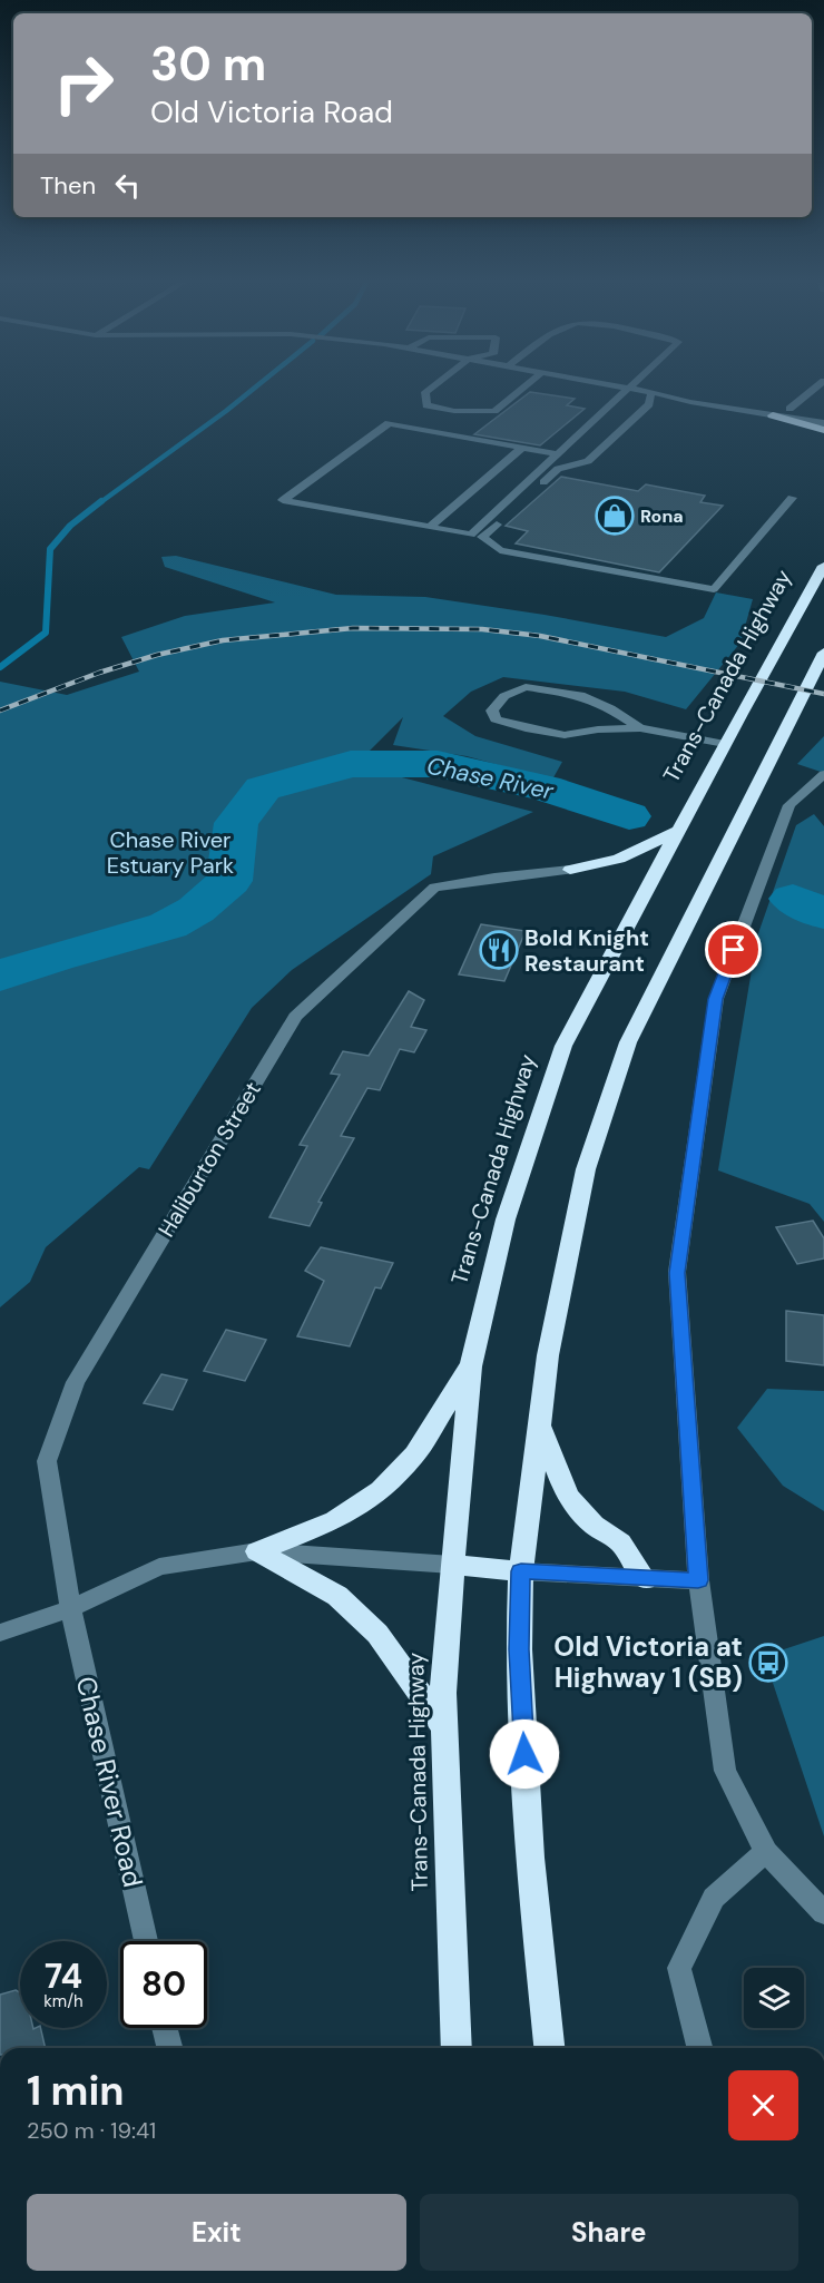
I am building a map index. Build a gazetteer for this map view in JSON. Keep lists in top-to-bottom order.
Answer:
{
  "streets": {
    "highway": ["Trans-Canada Highway"],
    "street": ["Haliburton Street", "Chase River Road"]
  },
  "crossings": [
    ["Haliburton Street", "Chase River Road"]
  ],
  "water": ["Chase River"],
  "parks": ["Chase River Estuary Park"],
  "places": {
    "shop": ["Rona"],
    "restaurant": ["Bold Knight Restaurant"],
    "bus stop": ["Old Victoria at Highway 1 (SB)"]
  },
  "page": {
    "turn": ["30 m", "Old Victoria Road"],
    "then": "Then",
    "speed": "74 km/h",
    "limit": "80",
    "heading": ["1 min", "250 m · 19:41"],
    "buttons": ["Exit", "Share"]
  }
}
